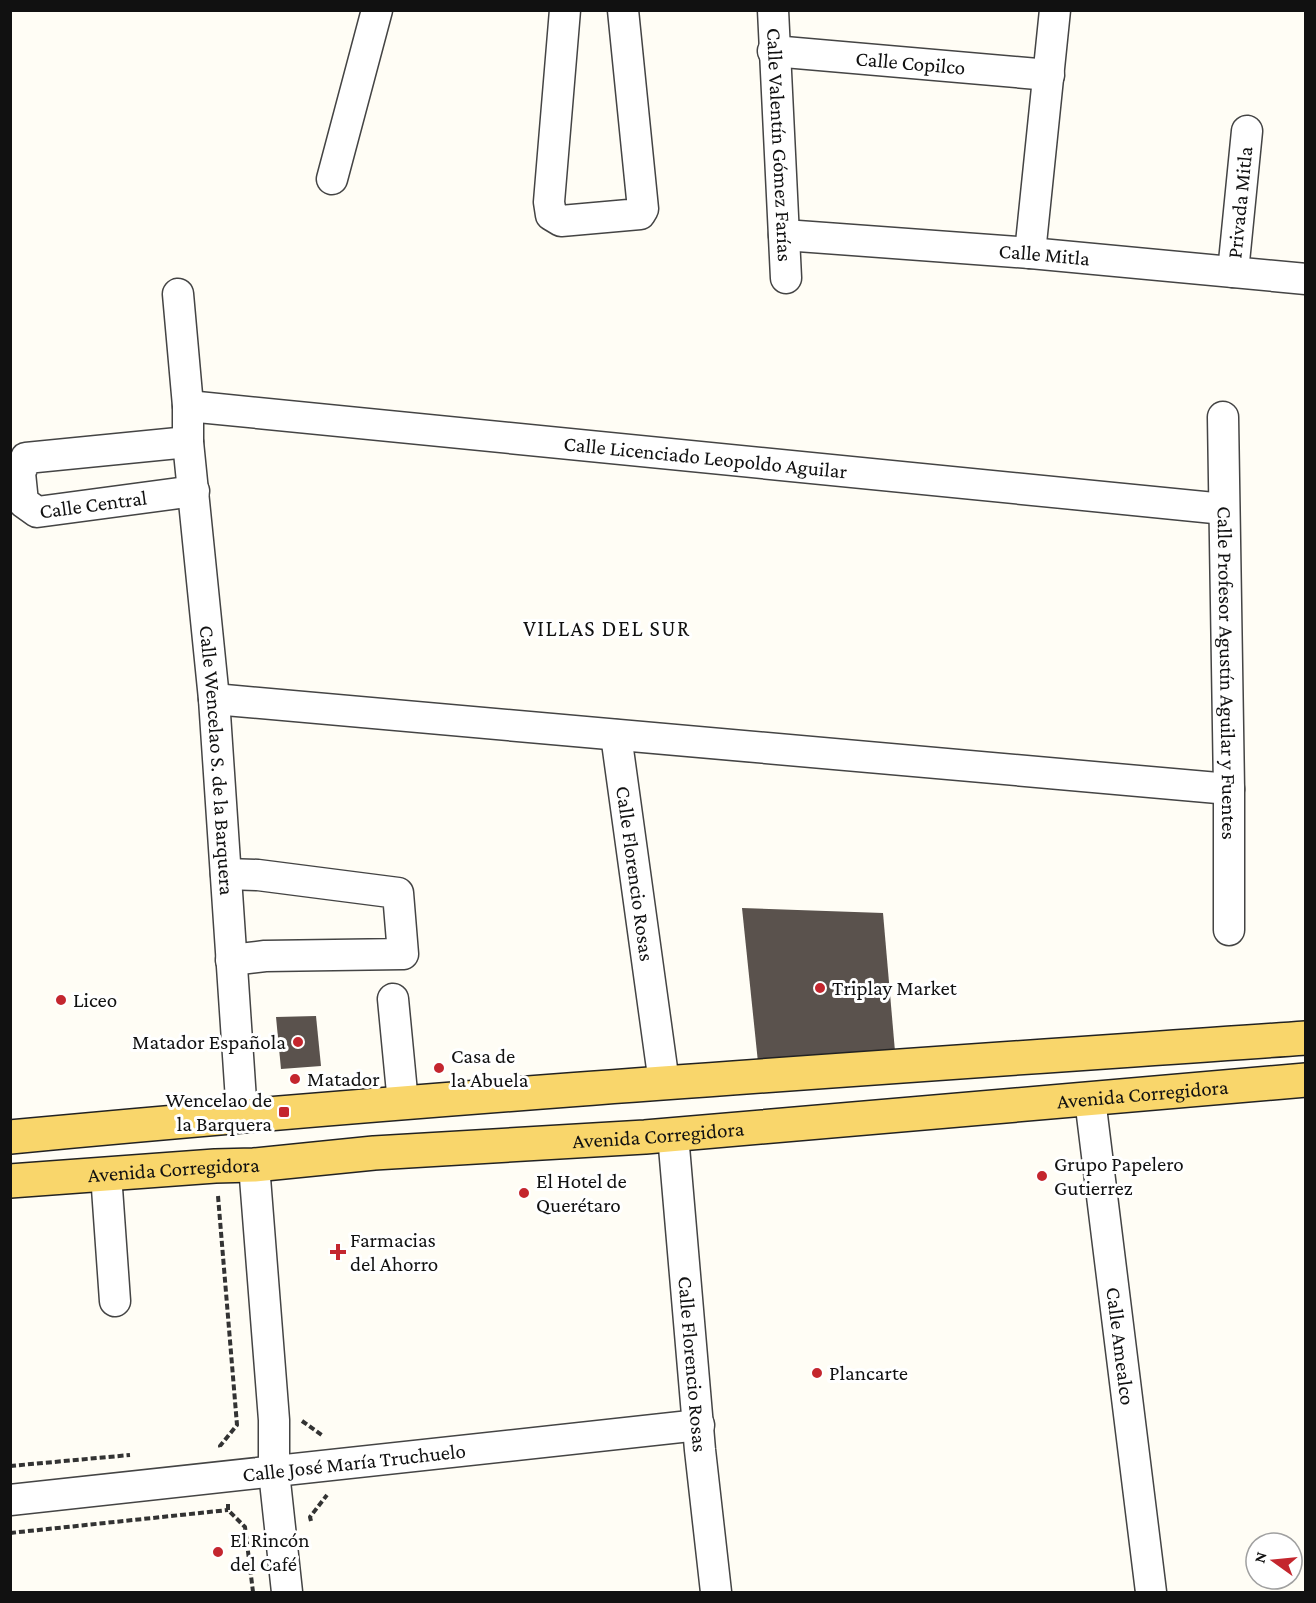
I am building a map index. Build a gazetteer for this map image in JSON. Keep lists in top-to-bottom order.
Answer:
{
  "streets": {
    "main road": ["Avenida Corregidora"],
    "street": [
      "Calle Copilco",
      "Calle Valentín Gómez Farías",
      "Privada Mitla",
      "Calle Mitla",
      "Calle Licenciado Leopoldo Aguilar",
      "Calle Central",
      "Calle Profesor Agustín Aguilar y Fuentes",
      "Calle Wencelao S. de la Barquera",
      "Calle Florencio Rosas",
      "Calle Amealco",
      "Calle José María Truchuelo"
    ]
  },
  "crossings": [
    ["Calle Copilco", "Calle Valentín Gómez Farías"],
    ["Calle Valentín Gómez Farías", "Calle Mitla"],
    ["Privada Mitla", "Calle Mitla"],
    ["Calle Licenciado Leopoldo Aguilar", "Calle Profesor Agustín Aguilar y Fuentes"],
    ["Calle Licenciado Leopoldo Aguilar", "Calle Wencelao S. de la Barquera"],
    ["Calle Central", "Calle Wencelao S. de la Barquera"],
    ["Calle Wencelao S. de la Barquera", "Avenida Corregidora"],
    ["Calle Florencio Rosas", "Avenida Corregidora"],
    ["Calle Florencio Rosas", "Calle José María Truchuelo"],
    ["Avenida Corregidora", "Calle Amealco"]
  ],
  "districts": ["VILLAS DEL SUR"],
  "places": {
    "other": [
      "Triplay Market",
      "Liceo",
      "Matador Española",
      "Casa de la Abuela",
      "Matador",
      "Grupo Papelero Gutierrez",
      "El Hotel de Querétaro",
      "Plancarte",
      "El Rincón del Café"
    ],
    "transit": ["Wencelao de la Barquera"],
    "health": ["Farmacias del Ahorro"]
  },
  "north": "left"
}
